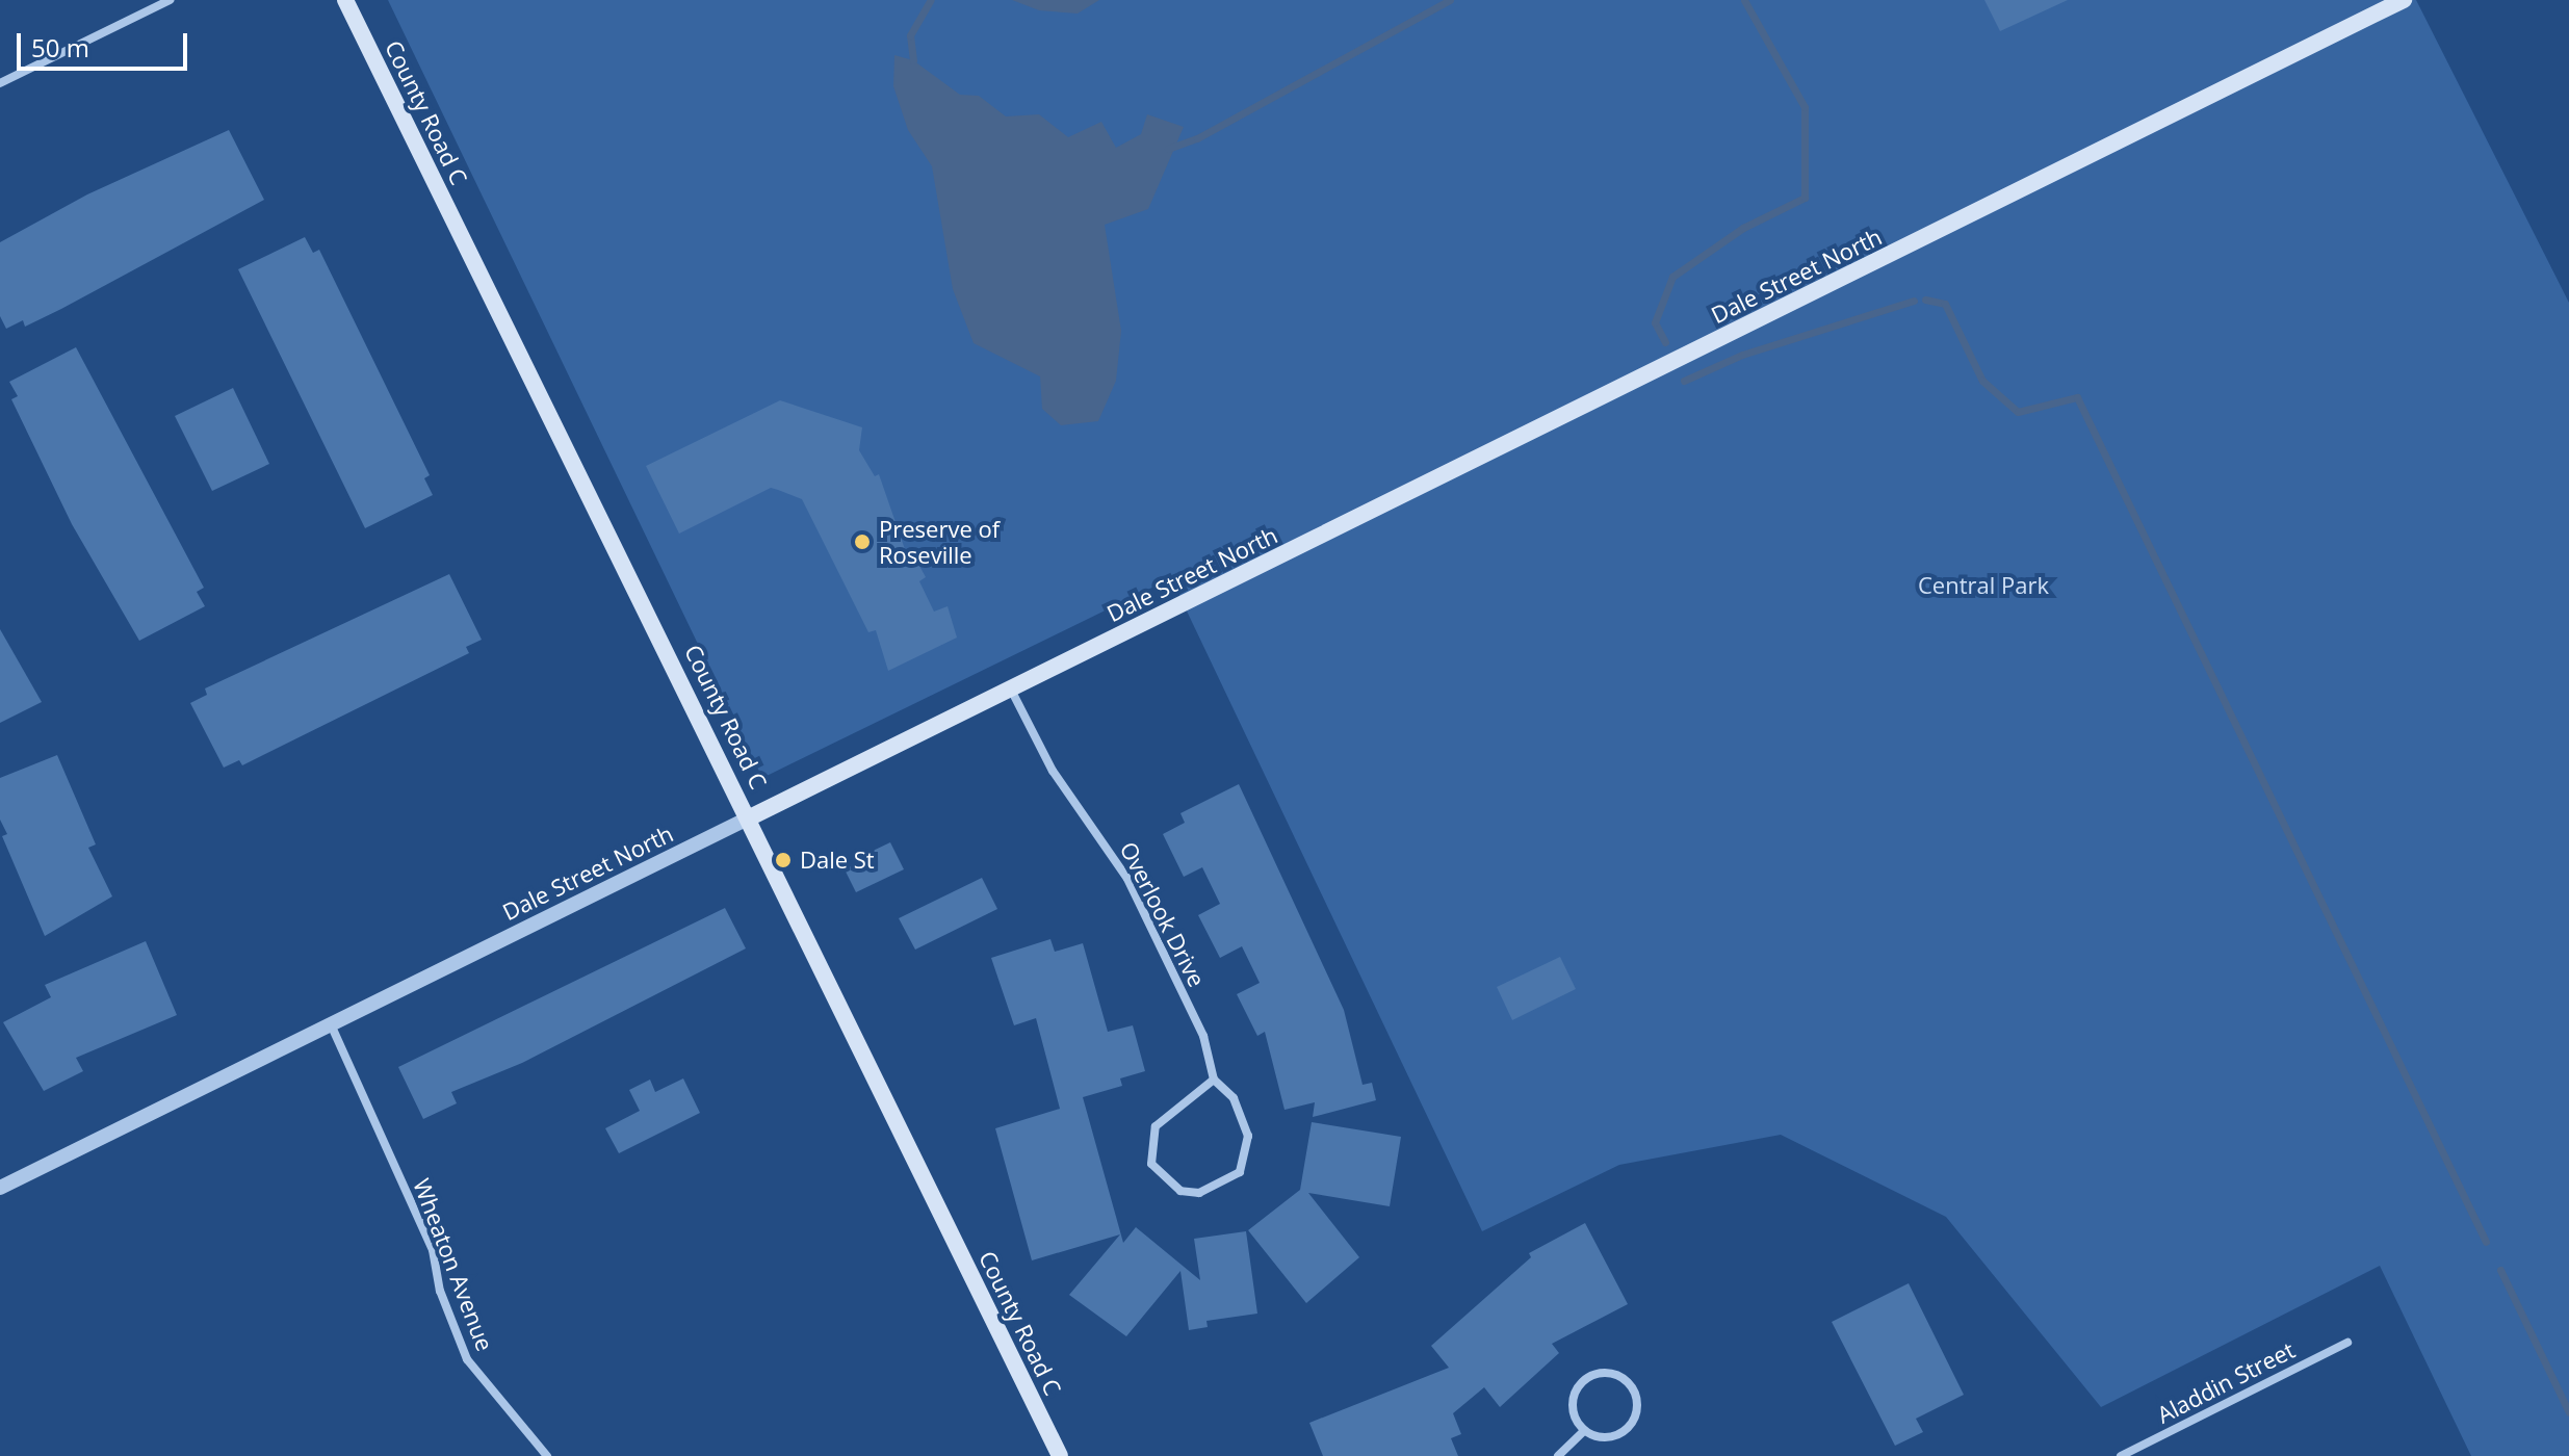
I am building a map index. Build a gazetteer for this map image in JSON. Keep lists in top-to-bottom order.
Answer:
{
  "streets": {
    "main road": ["County Road C", "Dale Street North"],
    "street": ["Overlook Drive", "Wheaton Avenue", "Aladdin Street"]
  },
  "crossings": [
    ["County Road C", "Dale Street North"],
    ["Dale Street North", "Overlook Drive"],
    ["Dale Street North", "Wheaton Avenue"]
  ],
  "parks": ["Central Park"],
  "places": ["Preserve of Roseville", "Dale St"],
  "scale_bar": "50 m"
}
